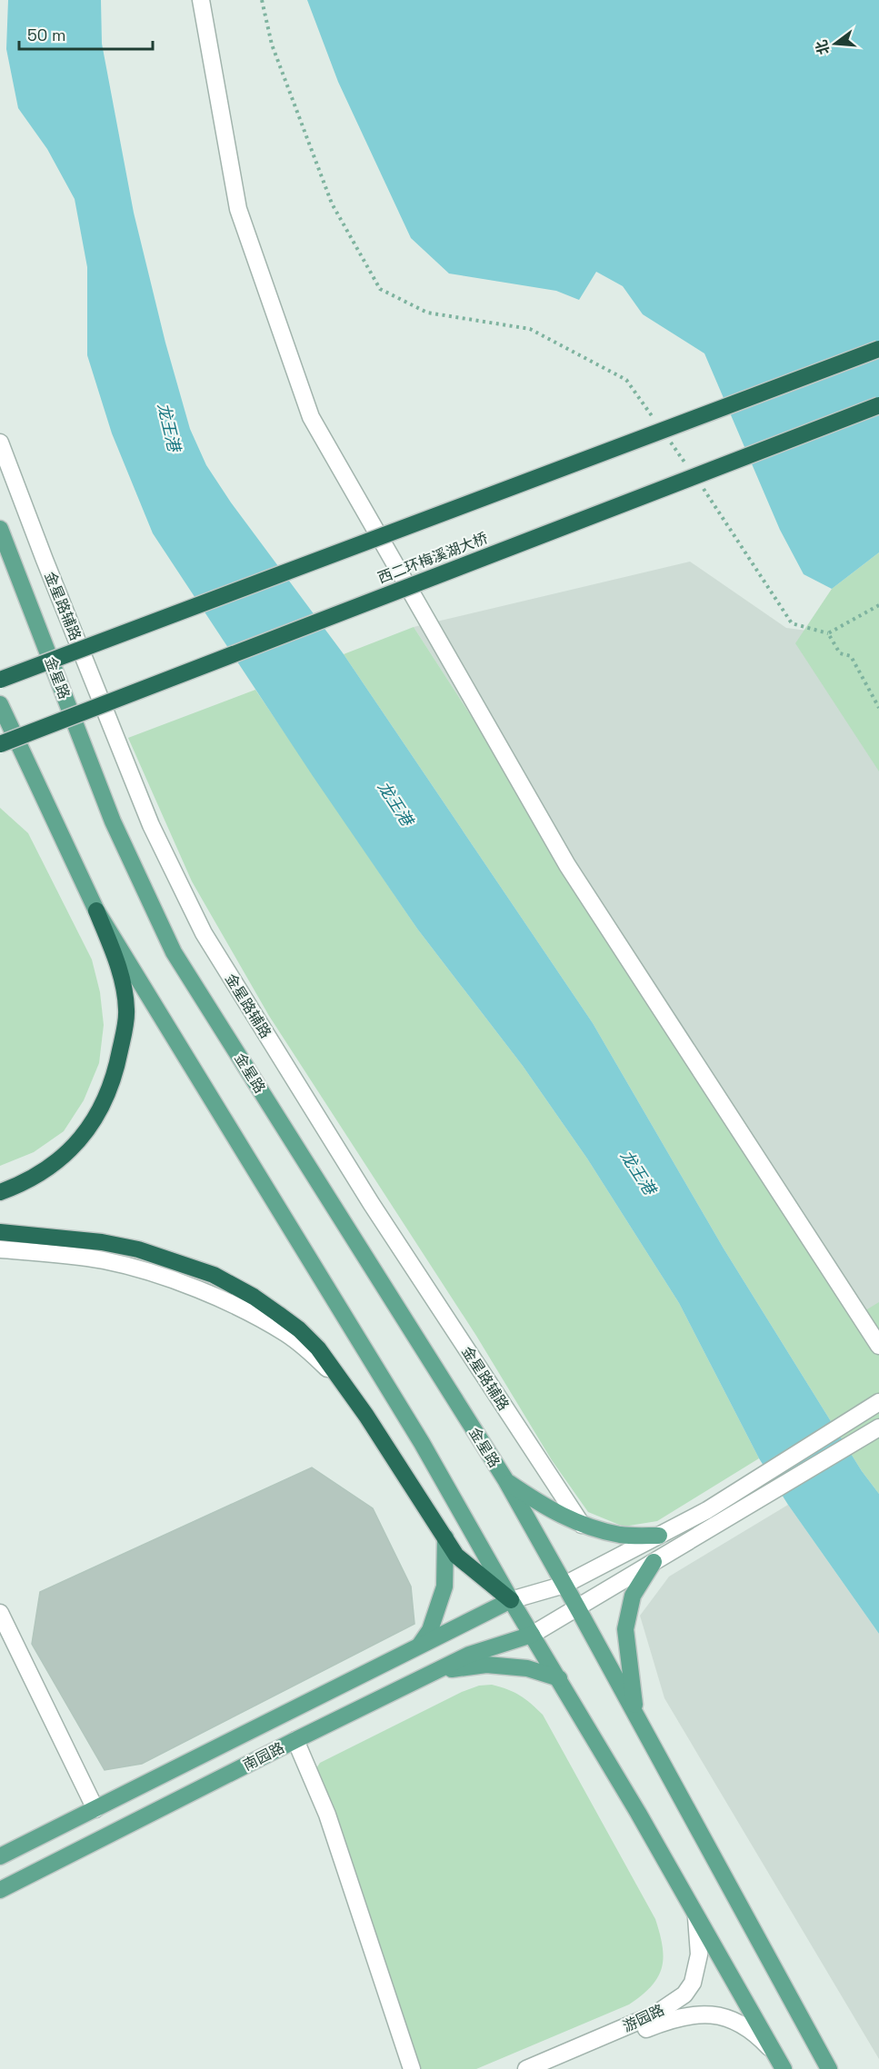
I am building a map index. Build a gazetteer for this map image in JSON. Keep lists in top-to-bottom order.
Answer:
{
  "streets": {
    "highway": ["西二环梅溪湖大桥"],
    "main road": ["金星路", "南园路"],
    "street": ["金星路辅路", "游园路"]
  },
  "water": ["龙王港"],
  "scale_bar": "50 m",
  "north": "left"
}
